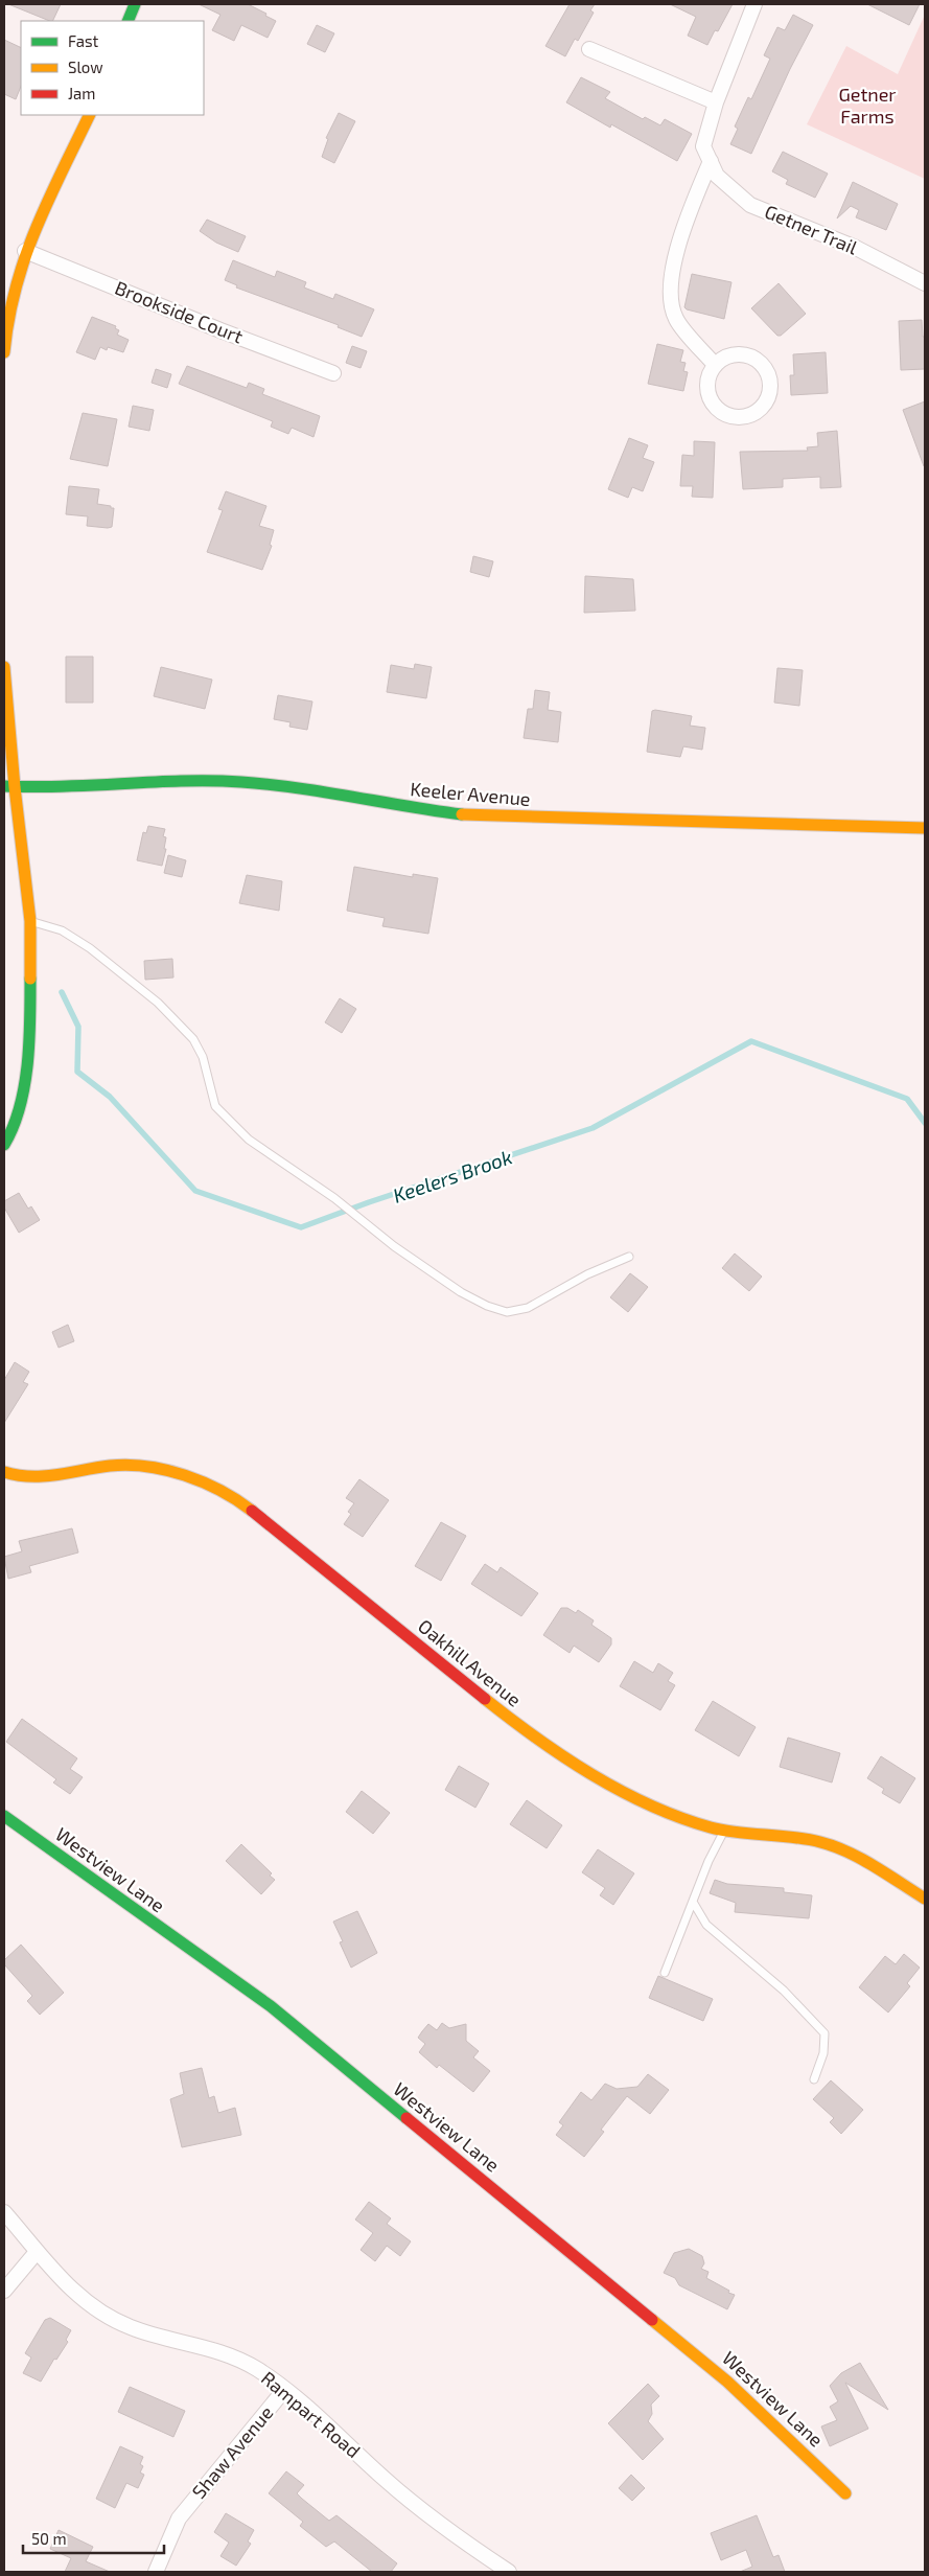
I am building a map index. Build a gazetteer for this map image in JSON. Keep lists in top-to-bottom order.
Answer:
{
  "streets": {
    "street": [
      "Getner Trail",
      "Brookside Court",
      "Keeler Avenue",
      "Oakhill Avenue",
      "Westview Lane",
      "Rampart Road",
      "Shaw Avenue"
    ]
  },
  "crossings": [
    ["Rampart Road", "Shaw Avenue"]
  ],
  "water": ["Keelers Brook"],
  "parks": ["Getner Farms"],
  "legend": ["Fast", "Slow", "Jam"],
  "scale_bar": "50 m"
}
